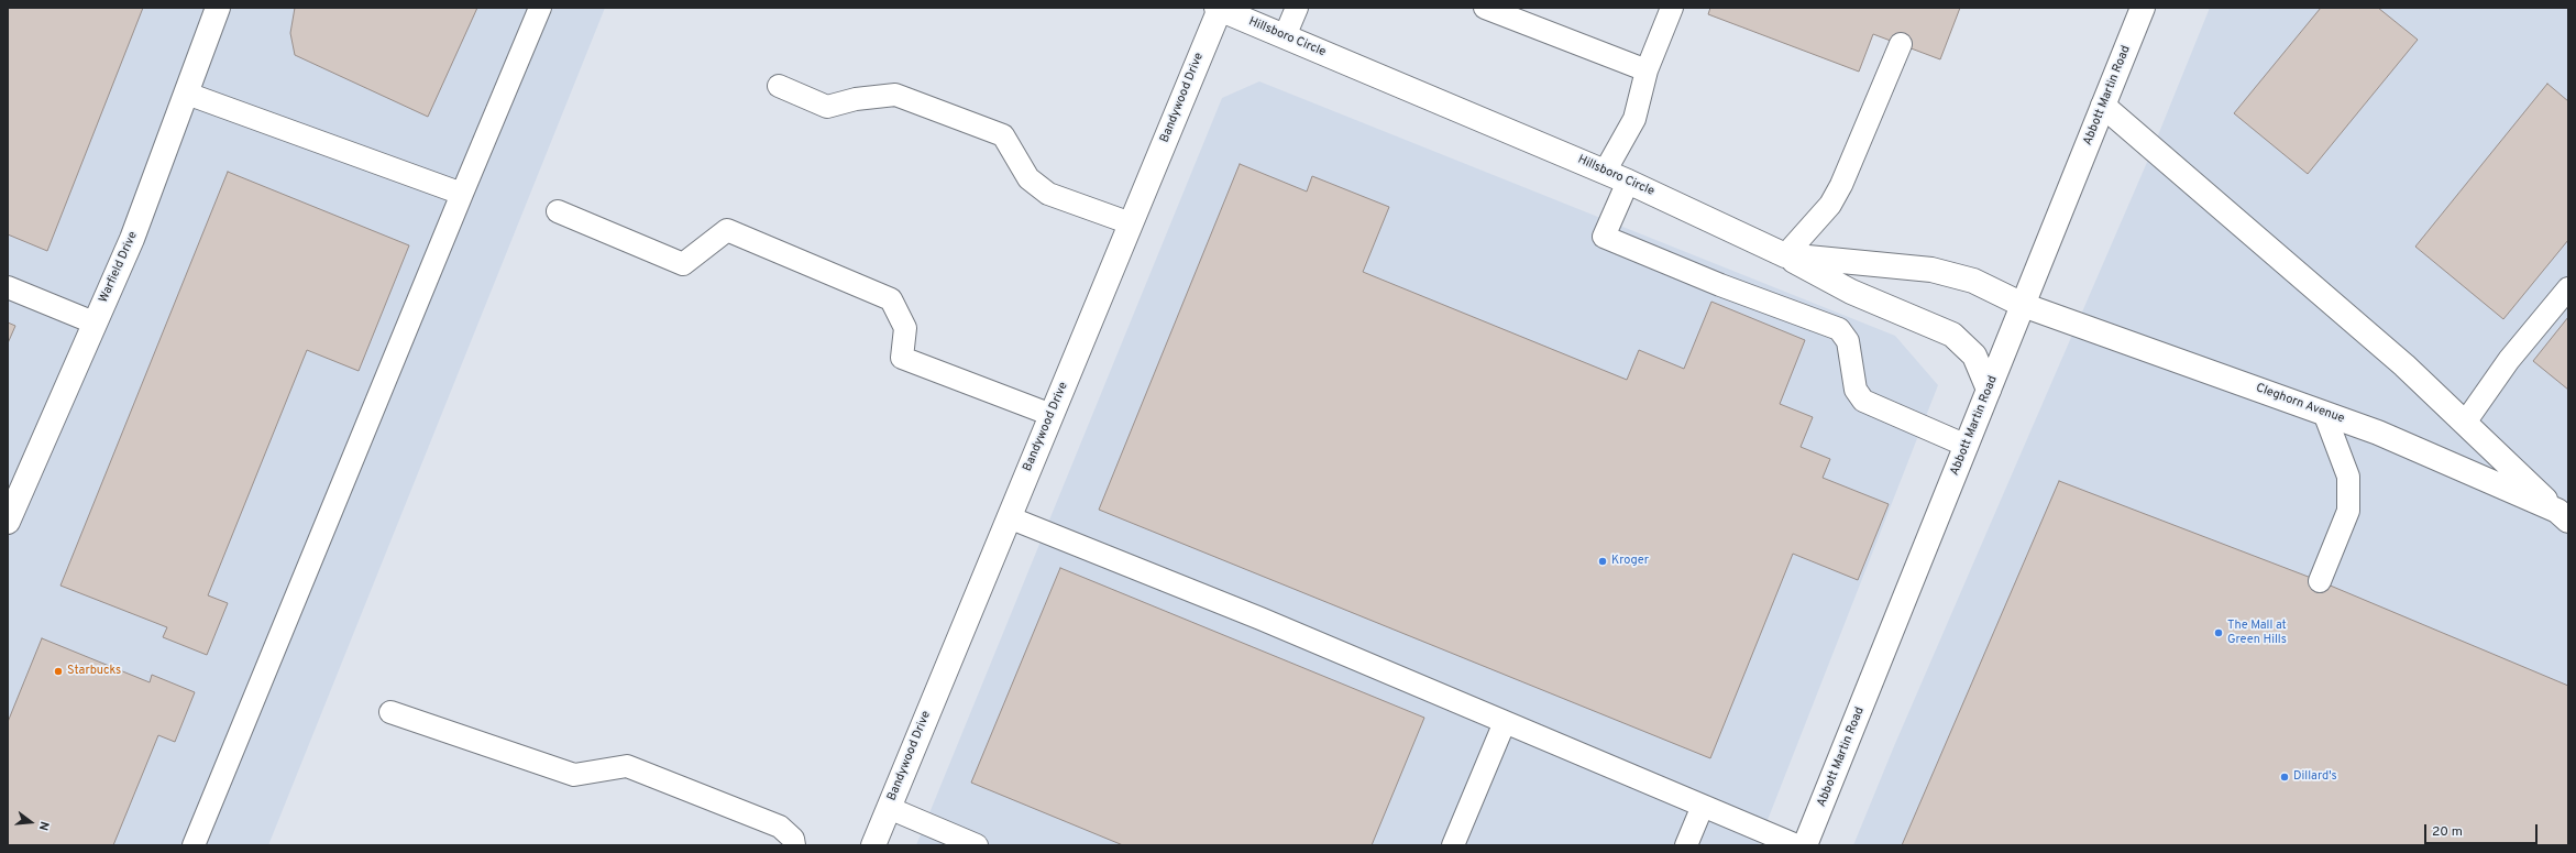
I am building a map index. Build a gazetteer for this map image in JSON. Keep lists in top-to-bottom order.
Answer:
{
  "streets": {
    "street": [
      "Hillsboro Circle",
      "Abbott Martin Road",
      "Bandywood Drive",
      "Warfield Drive",
      "Cleghorn Avenue"
    ]
  },
  "crossings": [
    ["Hillsboro Circle", "Abbott Martin Road"],
    ["Hillsboro Circle", "Bandywood Drive"],
    ["Hillsboro Circle", "Cleghorn Avenue"],
    ["Abbott Martin Road", "Cleghorn Avenue"]
  ],
  "places": [
    "Kroger",
    "The Mall at Green Hills",
    "Starbucks",
    "Dillard's"
  ],
  "scale_bar": "20 m",
  "north": "right"
}
